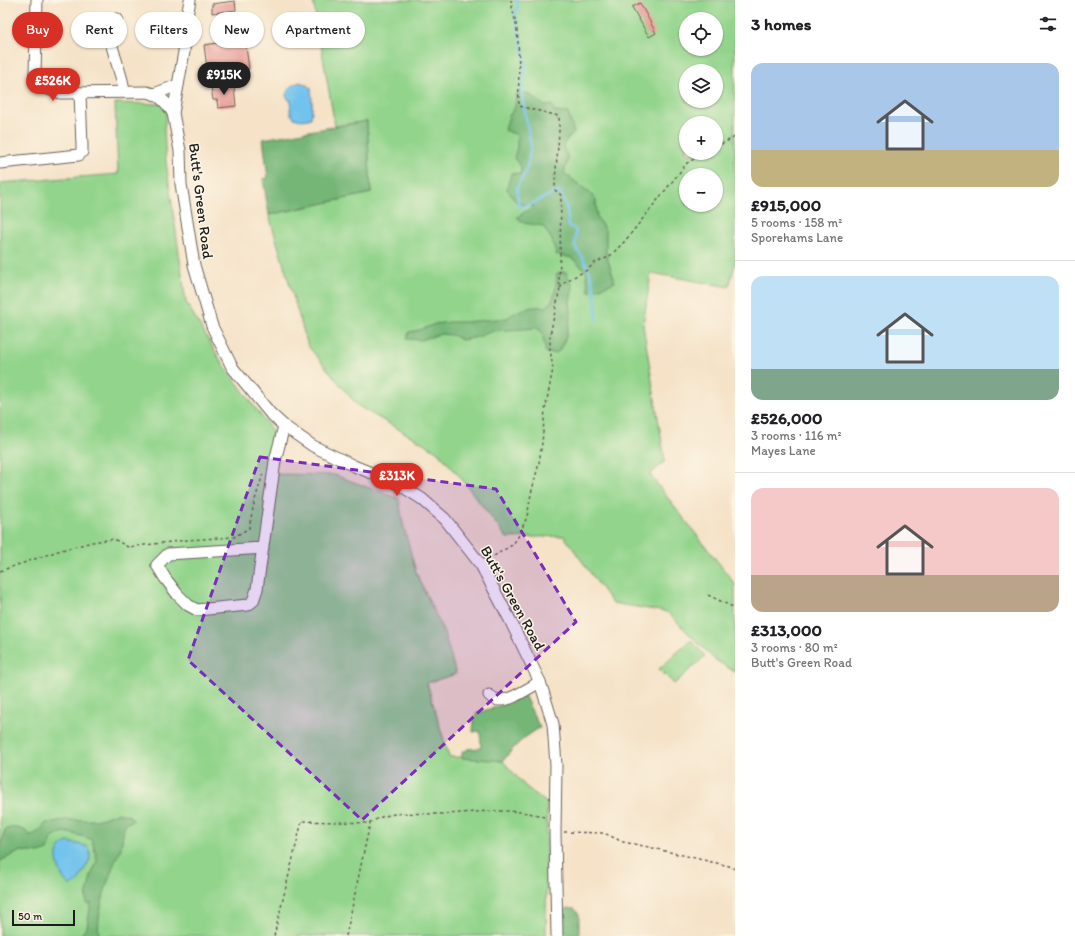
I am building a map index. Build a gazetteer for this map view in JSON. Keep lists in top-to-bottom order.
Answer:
{
  "streets": {
    "street": ["Butt's Green Road"]
  },
  "scale_bar": "50 m",
  "page": {
    "heading": "3 homes",
    "map_buttons": ["+", "−"],
    "chip": [
      "Buy",
      "Rent",
      "Filters",
      "New",
      "Apartment"
    ],
    "list": [
      {
        "name": "£915,000",
        "note": "5 rooms · 158 m² · Sporehams Lane"
      },
      {
        "name": "£526,000",
        "note": "3 rooms · 116 m² · Mayes Lane"
      },
      {
        "name": "£313,000",
        "note": "3 rooms · 80 m² · Butt's Green Road"
      }
    ],
    "price": ["£915K", "£526K", "£313K"],
    "scale": "50 m"
  }
}
